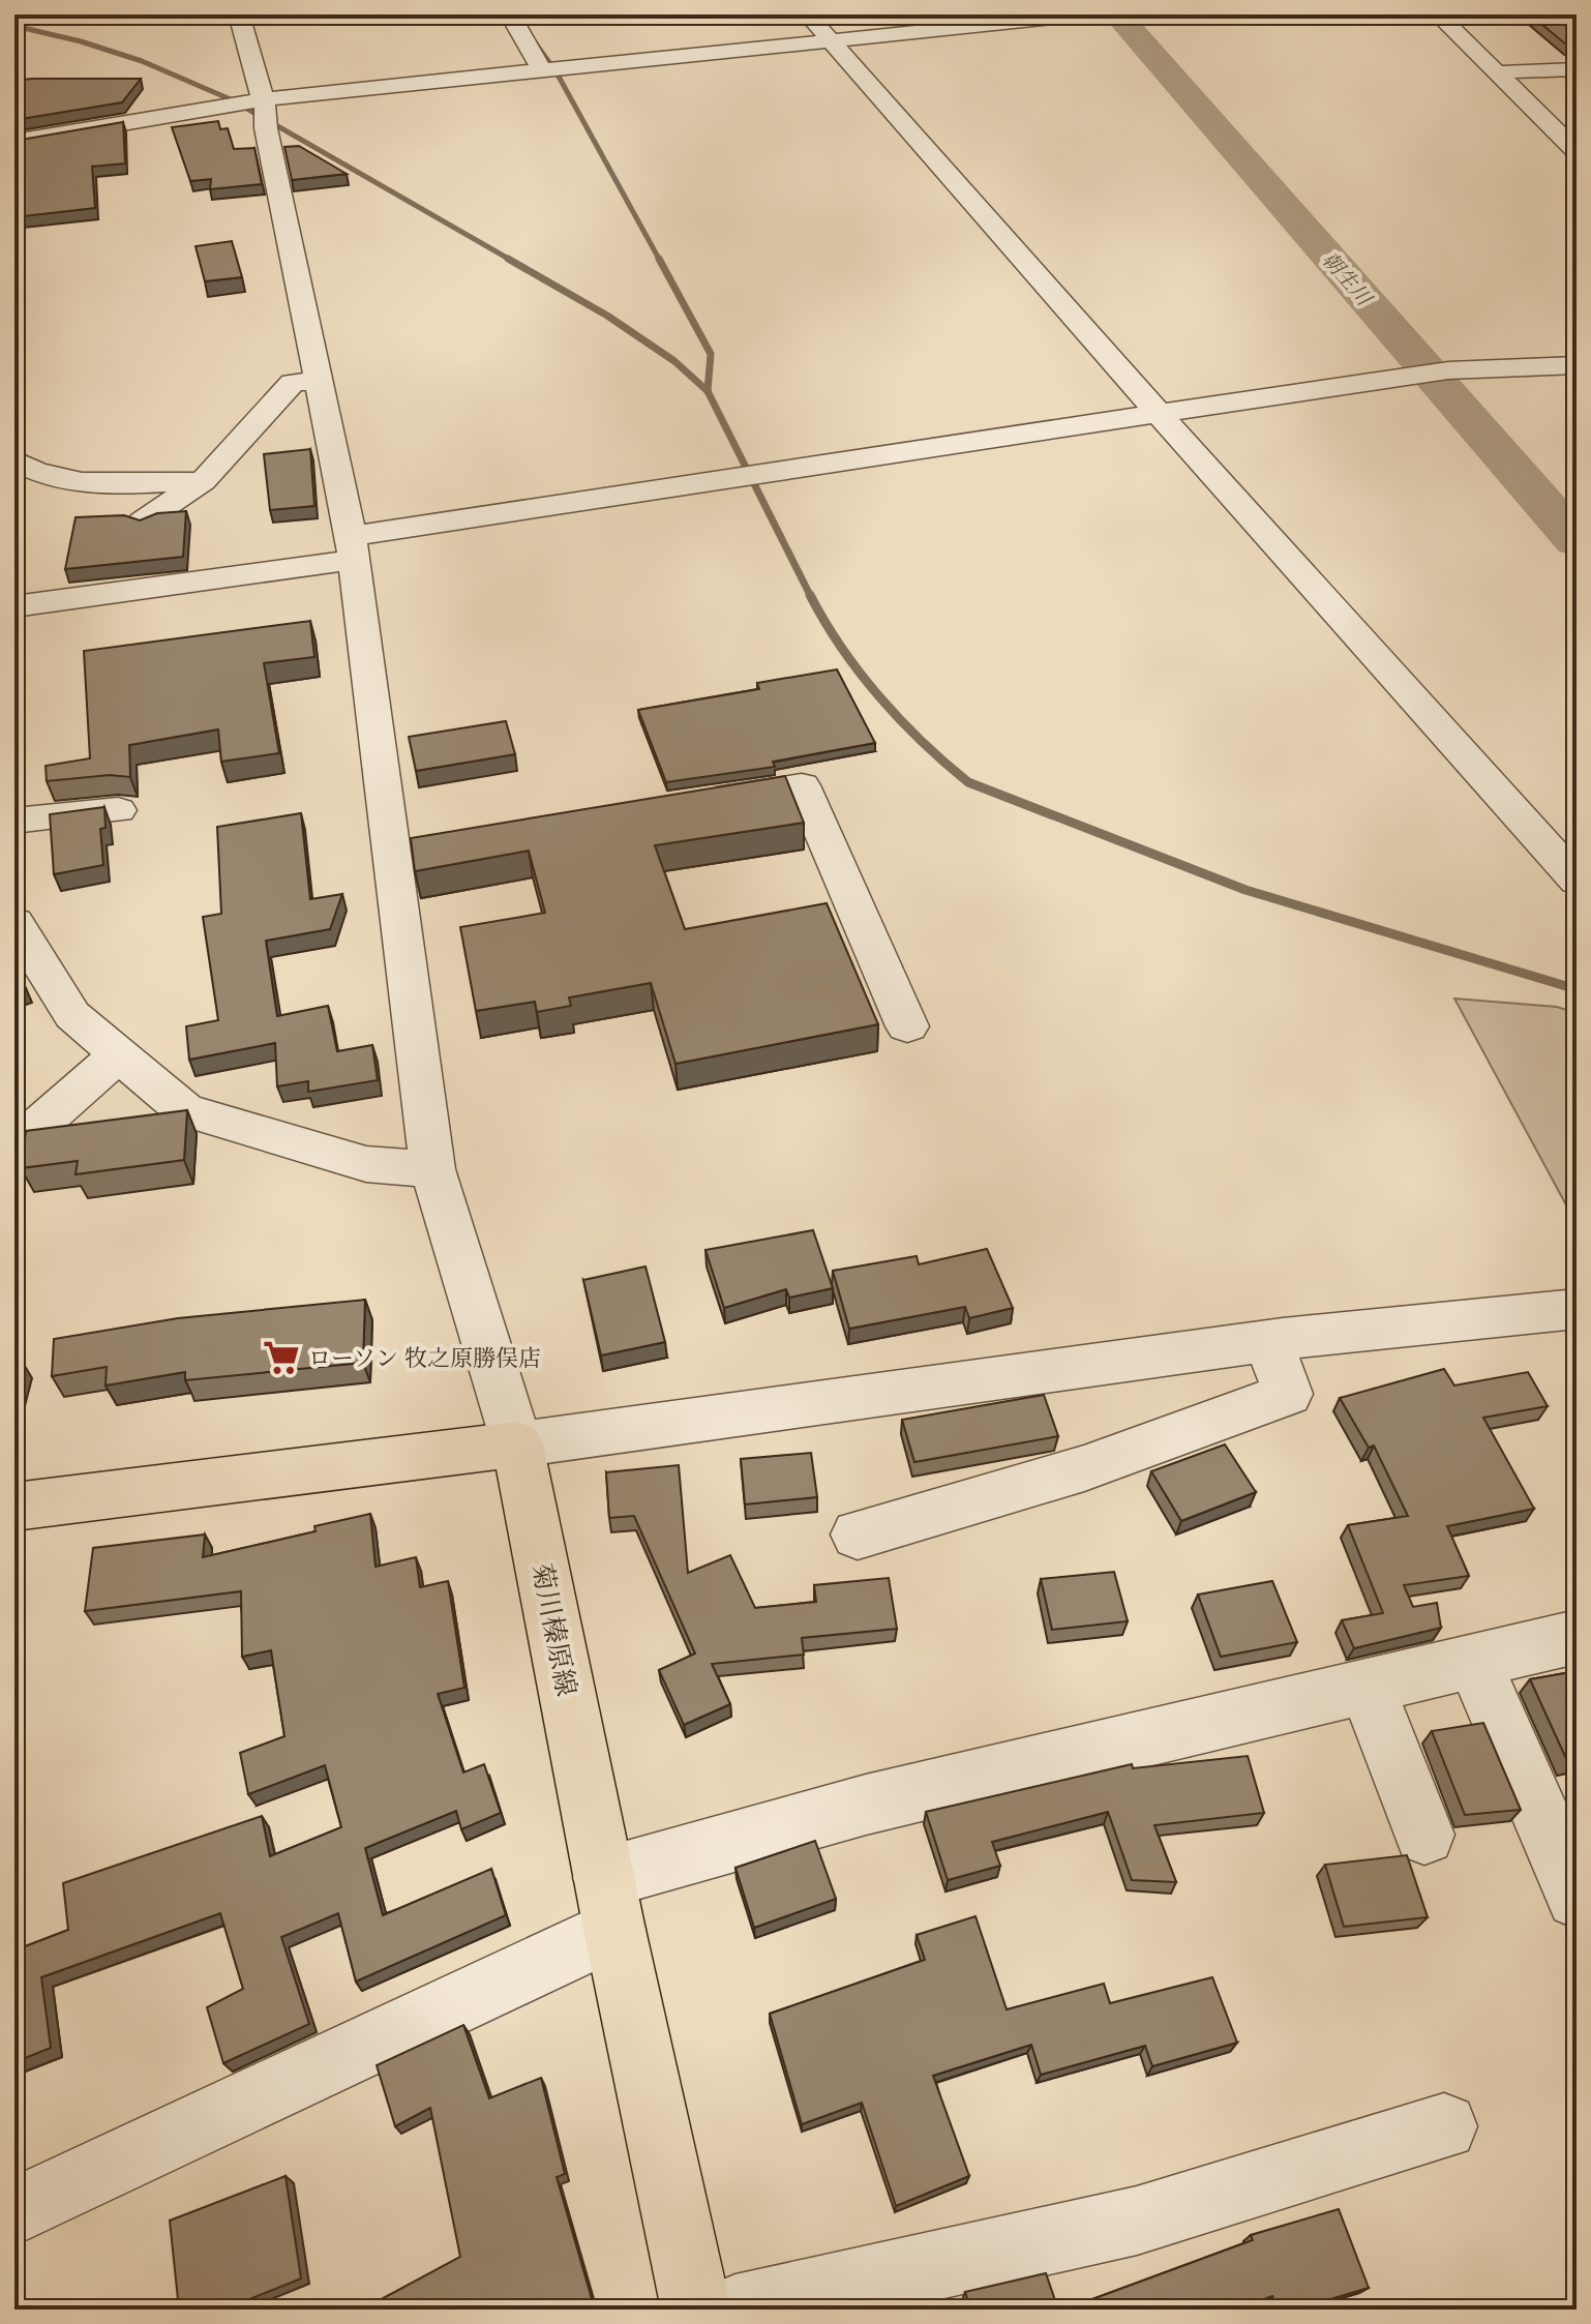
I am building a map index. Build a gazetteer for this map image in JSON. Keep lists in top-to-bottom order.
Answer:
{
  "streets": {
    "main road": ["菊川榛原線"]
  },
  "water": ["朝生川"],
  "places": {
    "supermarket": ["ローソン 牧之原勝俣店"]
  }
}
